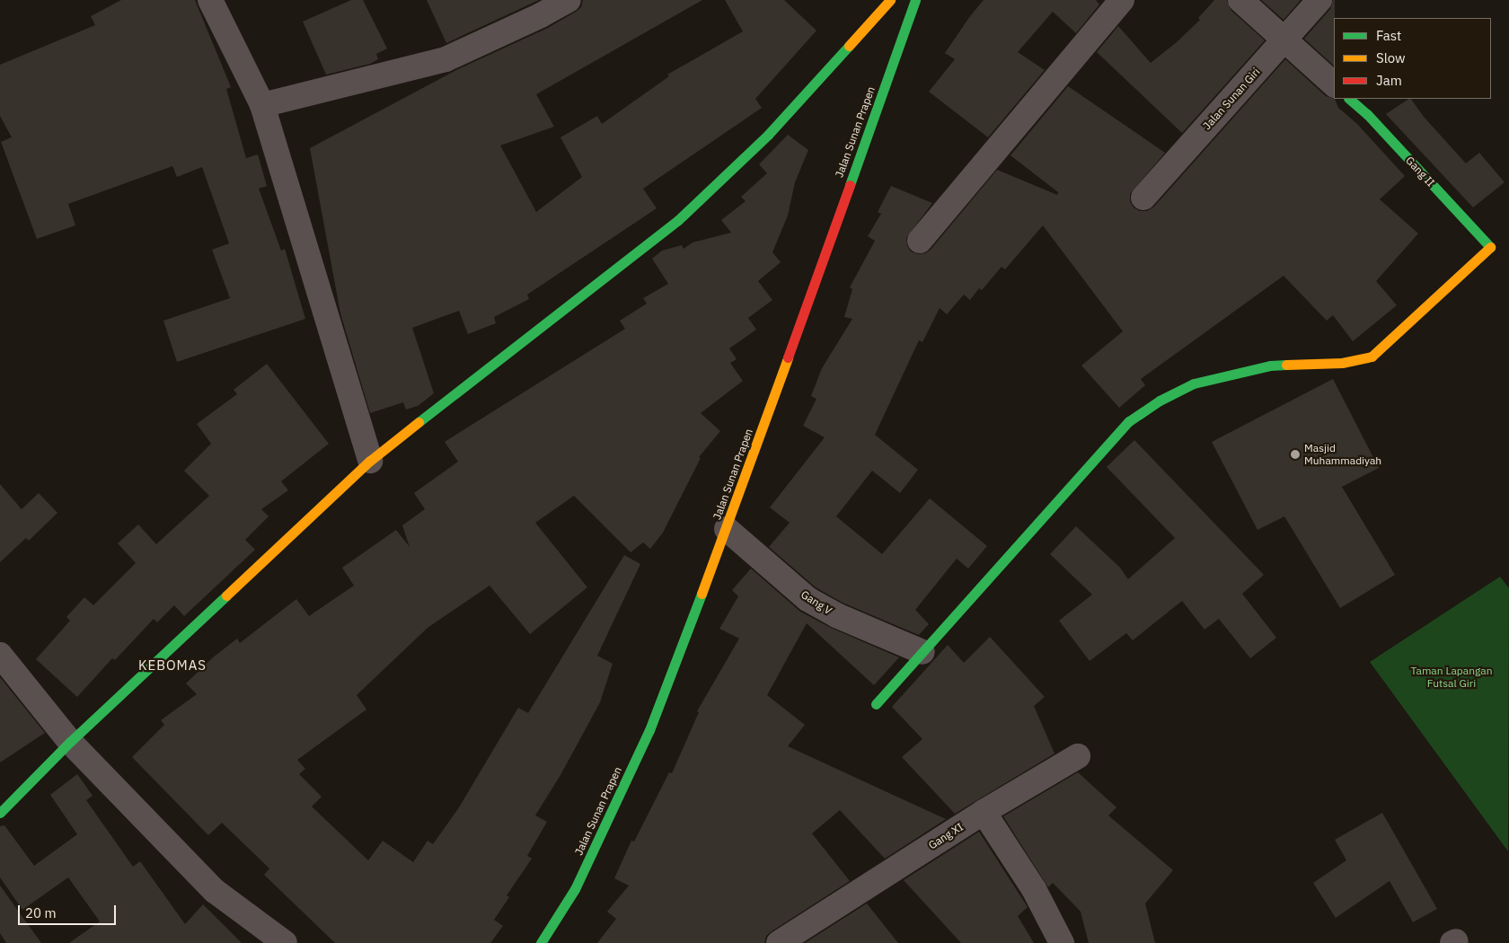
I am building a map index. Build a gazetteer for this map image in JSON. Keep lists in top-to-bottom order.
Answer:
{
  "streets": {
    "street": [
      "Jalan Sunan Giri",
      "Jalan Sunan Prapen",
      "Gang II",
      "Gang V",
      "Gang XI"
    ]
  },
  "crossings": [
    ["Jalan Sunan Prapen", "Gang V"],
    ["Gang II", "Gang V"]
  ],
  "districts": ["KEBOMAS"],
  "parks": ["Taman Lapangan Futsal Giri"],
  "places": ["Masjid Muhammadiyah"],
  "legend": ["Fast", "Slow", "Jam"],
  "scale_bar": "20 m"
}
